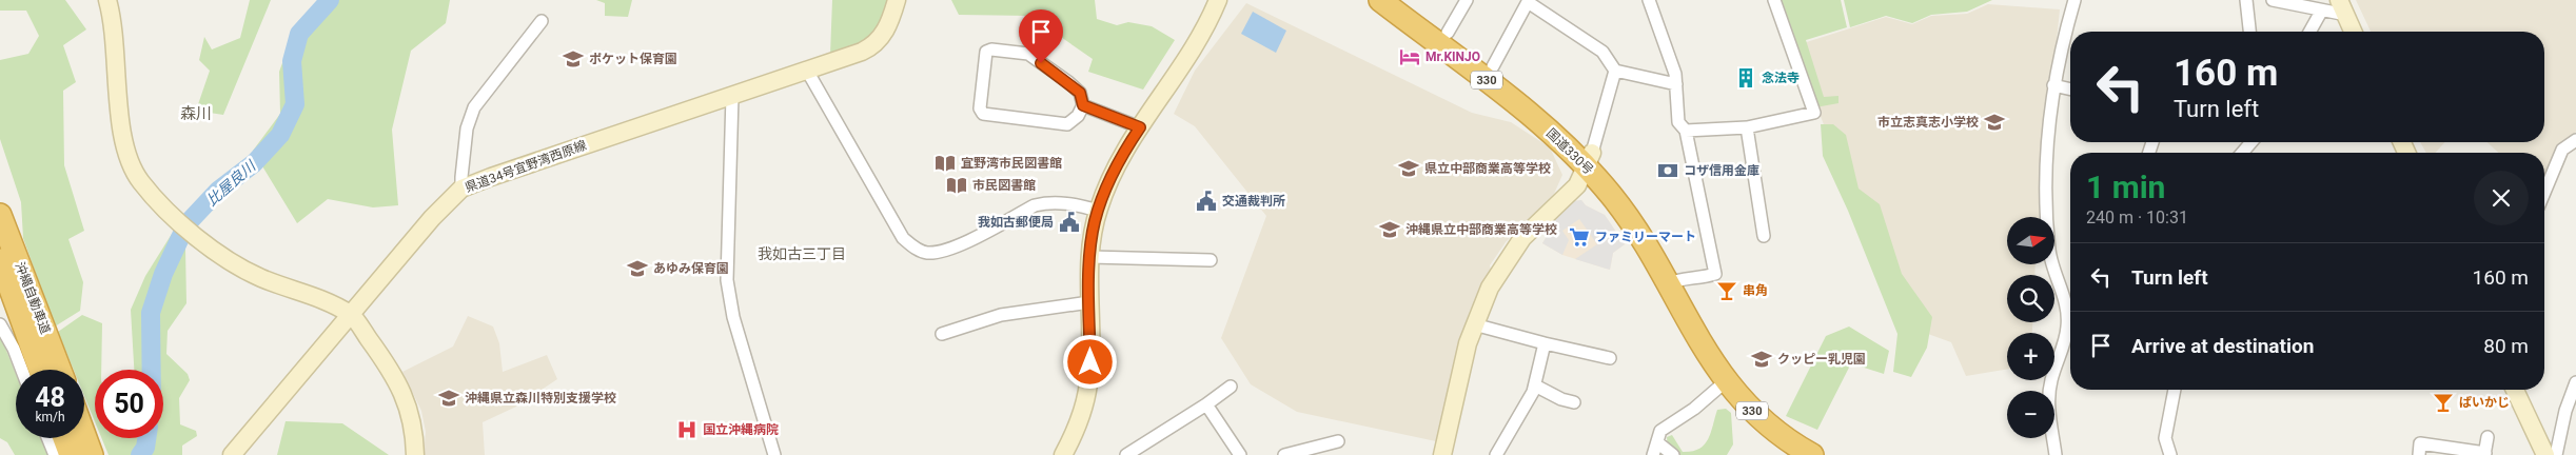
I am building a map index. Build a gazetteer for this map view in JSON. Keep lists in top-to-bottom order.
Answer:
{
  "streets": {
    "highway": ["330", "国道330号", "沖縄自動車道"],
    "main road": ["県道34号宜野湾西原線"]
  },
  "districts": ["森川", "我如古三丁目"],
  "water": ["比屋良川"],
  "places": {
    "hotel": ["Mr.KINJO"],
    "school or university": [
      "ポケット保育園",
      "市立志真志小学校",
      "県立中部商業高等学校",
      "沖縄県立中部商業高等学校",
      "あゆみ保育園",
      "クッピー乳児園",
      "沖縄県立森川特別支援学校"
    ],
    "building": ["念法寺"],
    "library": ["宜野湾市民図書館", "市民図書館"],
    "bank": ["コザ信用金庫"],
    "public building": ["交通裁判所", "我如古郵便局"],
    "supermarket": ["ファミリーマート"],
    "bar": ["串角", "ぱいかじ"],
    "hospital": ["国立沖縄病院"]
  },
  "north": "right",
  "page": {
    "turn": ["160 m", "Turn left"],
    "heading": ["1 min", "240 m · 10:31"],
    "map_buttons": ["+", "−"],
    "list": [
      {
        "name": "Turn left",
        "value": "160 m"
      },
      {
        "name": "Arrive at destination",
        "value": "80 m"
      }
    ],
    "speed": "48 km/h",
    "limit": "50"
  }
}
